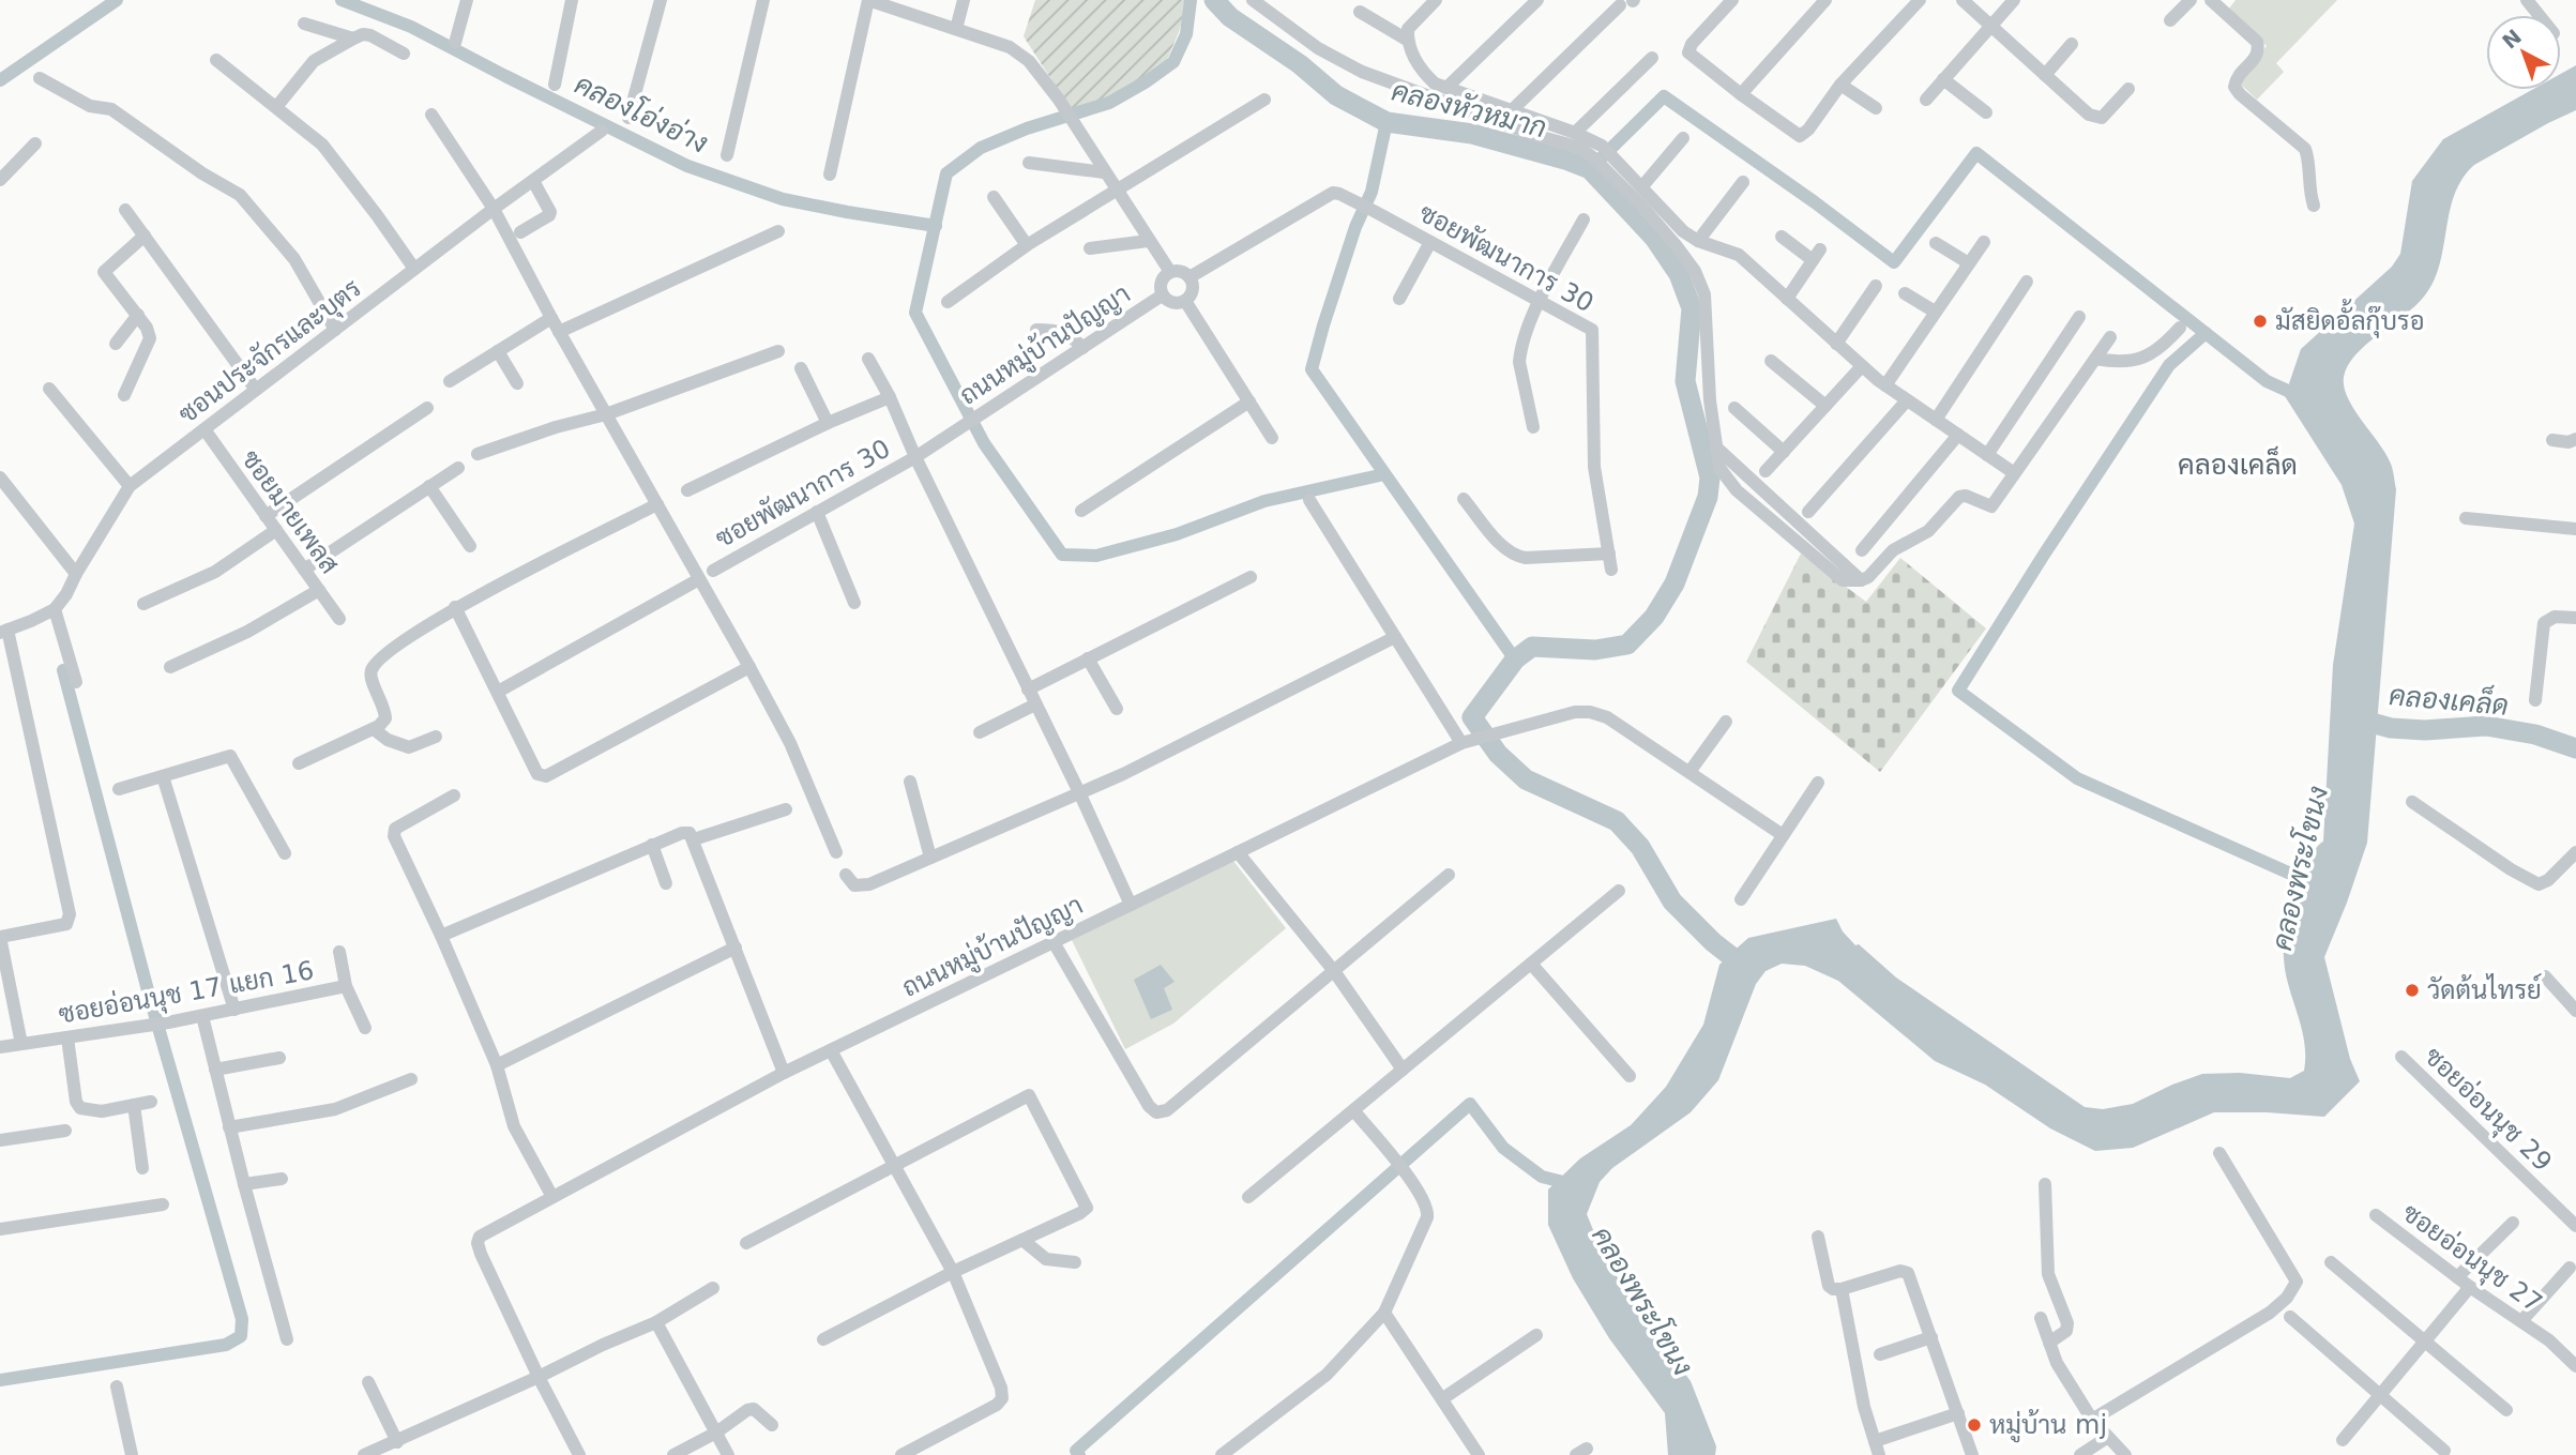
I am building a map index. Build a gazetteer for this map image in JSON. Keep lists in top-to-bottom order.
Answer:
{
  "streets": {
    "street": [
      "ซอยพัฒนาการ 30",
      "ถนนหมู่บ้านปัญญา",
      "ซอนประจักรและบุตร",
      "ซอยมายเพลส",
      "ซอยอ่อนนุช 17 แยก 16",
      "ซอยอ่อนนุช 29",
      "ซอยอ่อนนุช 27"
    ]
  },
  "crossings": [
    ["ซอยพัฒนาการ 30", "ถนนหมู่บ้านปัญญา"],
    ["ซอนประจักรและบุตร", "ซอยมายเพลส"]
  ],
  "districts": ["คลองเคล็ด"],
  "water": [
    "คลองหัวหมาก",
    "คลองโอ่งอ่าง",
    "คลองเคล็ด",
    "คลองพระโขนง"
  ],
  "places": ["มัสยิดอั้ลกุ๊บรอ", "วัดต้นไทรย์", "หมู่บ้าน mj"],
  "north": "top left"
}
